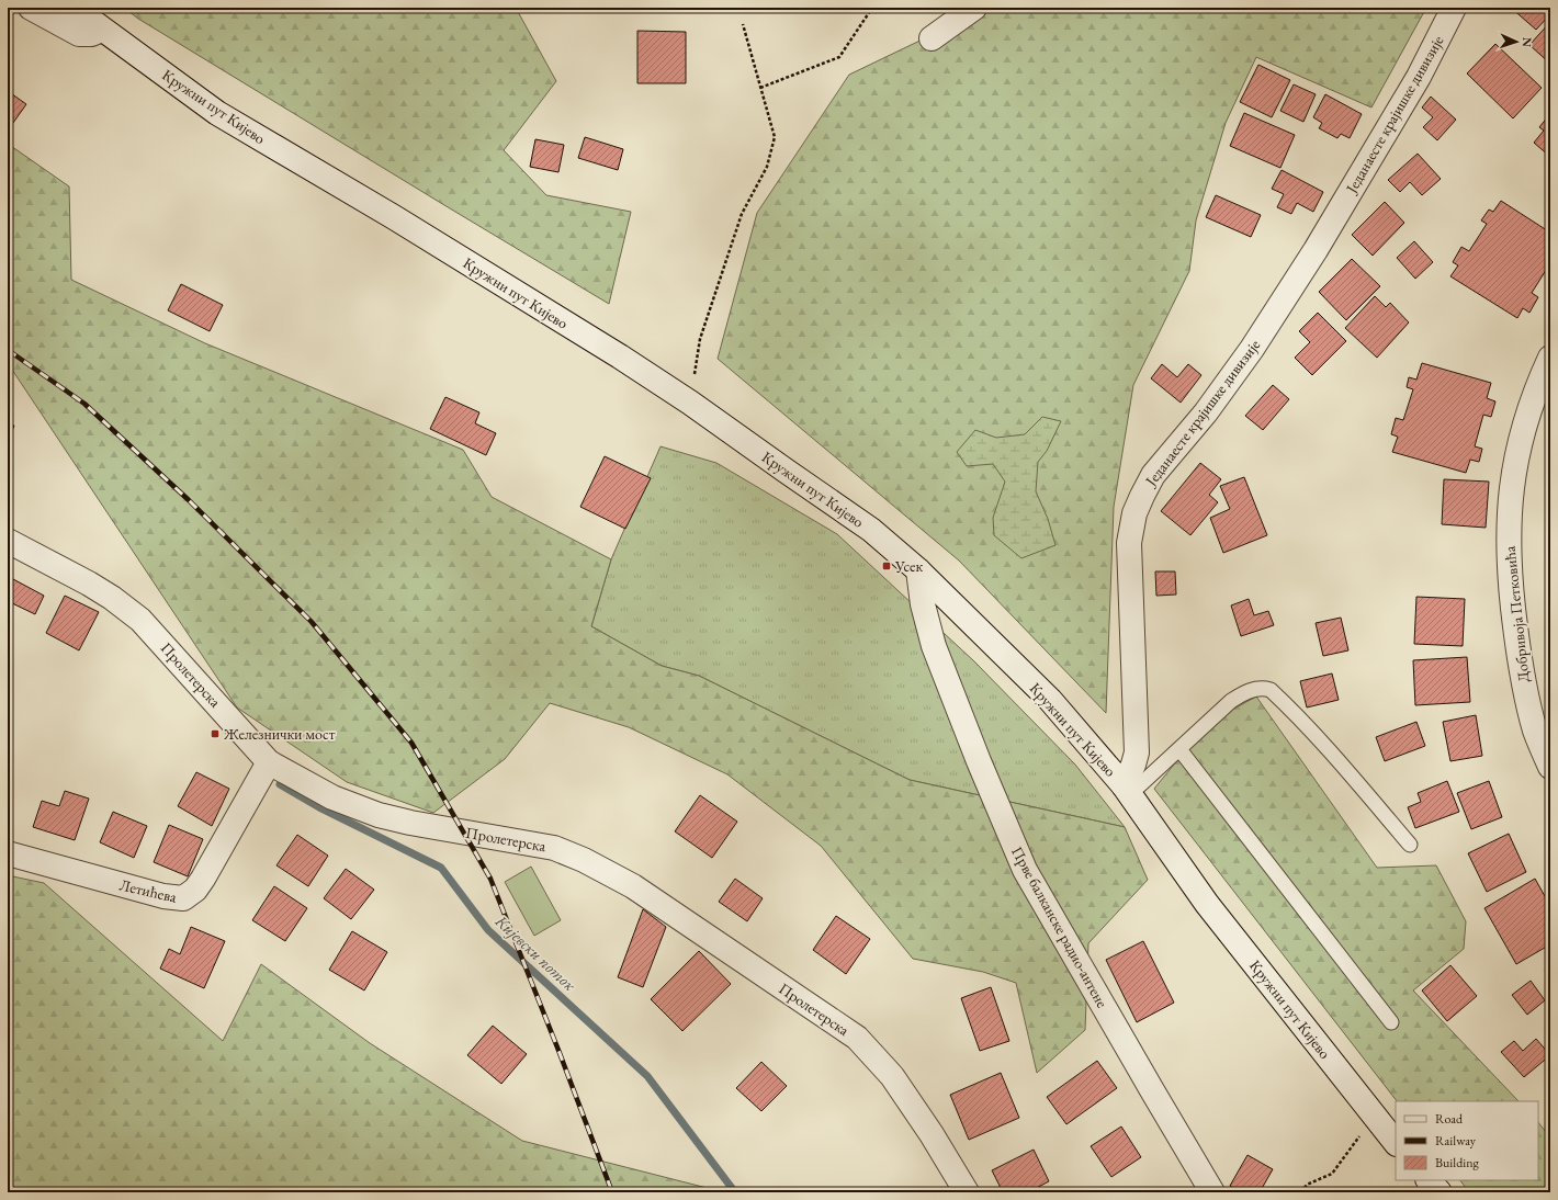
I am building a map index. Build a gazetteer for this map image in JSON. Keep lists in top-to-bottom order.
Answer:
{
  "streets": {
    "street": [
      "Кружни пут Кијево",
      "Једанаесте крајишке дивизије",
      "Добривоја Петковића",
      "Пролетерска",
      "Летићева",
      "Прве балканске радио-антене"
    ]
  },
  "crossings": [
    ["Кружни пут Кијево", "Једанаесте крајишке дивизије"],
    ["Кружни пут Кијево", "Прве балканске радио-антене"],
    ["Пролетерска", "Летићева"]
  ],
  "water": ["Кијевски поток"],
  "places": {
    "transit": ["Усек", "Железнички мост"]
  },
  "legend": ["Road", "Railway", "Building"],
  "north": "right"
}
